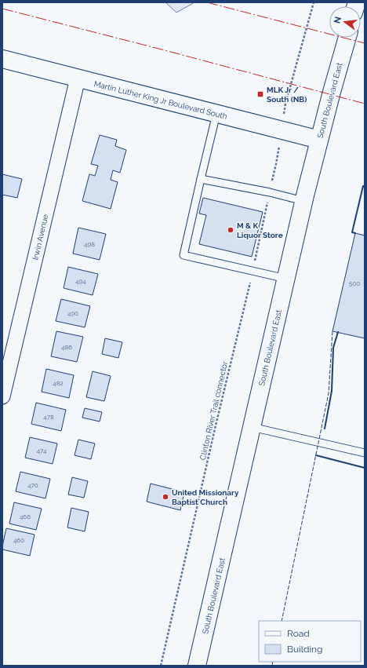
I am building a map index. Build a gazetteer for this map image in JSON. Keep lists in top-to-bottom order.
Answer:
{
  "streets": {
    "street": ["Martin Luther King Jr Boulevard South", "South Boulevard East", "Irwin Avenue"],
    "path": ["Clinton River Trail connector"]
  },
  "crossings": [
    ["Martin Luther King Jr Boulevard South", "South Boulevard East"],
    ["Martin Luther King Jr Boulevard South", "Irwin Avenue"]
  ],
  "places": {
    "transit": ["MLK Jr / South (NB)"],
    "other": ["M & K Liquor Store", "United Missionary Baptist Church"]
  },
  "house_numbers": [
    "498",
    "494",
    "500",
    "490",
    "486",
    "482",
    "478",
    "474",
    "470",
    "466",
    "460"
  ],
  "legend": ["Road", "Building"],
  "north": "left"
}
